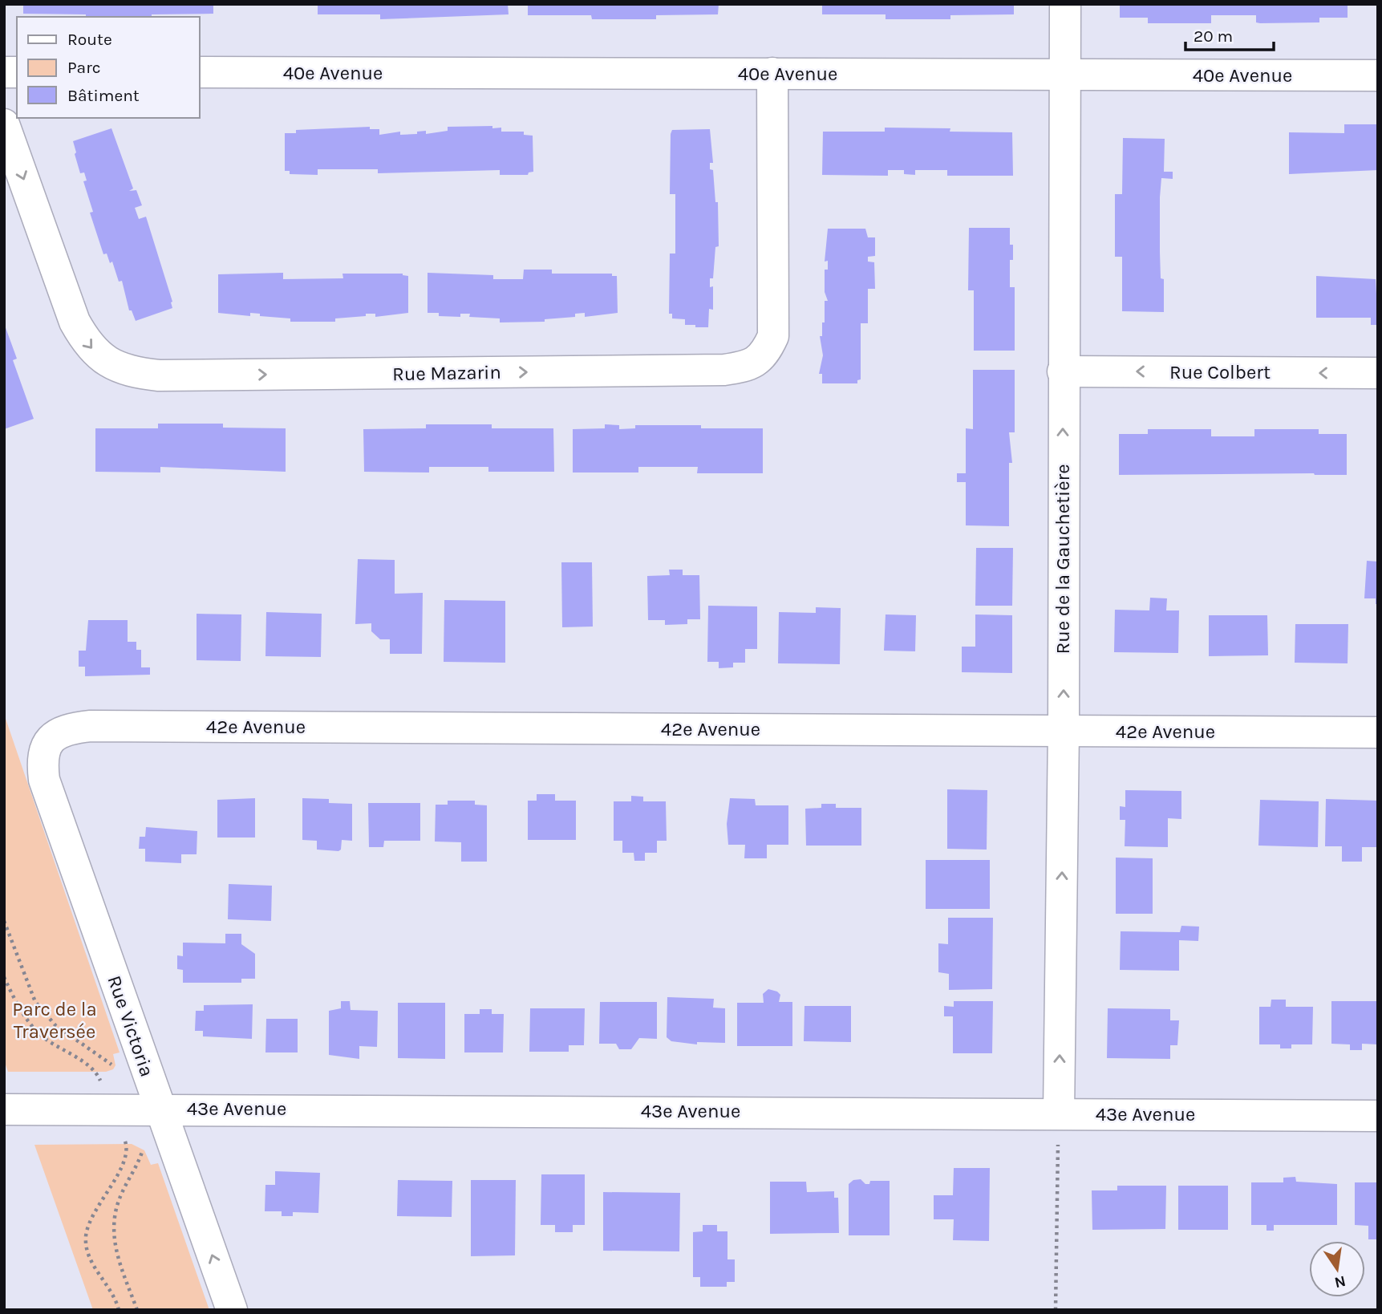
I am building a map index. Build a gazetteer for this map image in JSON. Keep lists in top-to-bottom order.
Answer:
{
  "streets": {
    "street": [
      "40e Avenue",
      "Rue Colbert",
      "Rue Mazarin",
      "Rue de la Gauchetière",
      "42e Avenue",
      "Rue Victoria",
      "43e Avenue"
    ]
  },
  "crossings": [
    ["40e Avenue", "Rue Mazarin"],
    ["40e Avenue", "Rue de la Gauchetière"],
    ["Rue Colbert", "Rue de la Gauchetière"],
    ["Rue de la Gauchetière", "42e Avenue"],
    ["Rue de la Gauchetière", "43e Avenue"],
    ["42e Avenue", "Rue Victoria"],
    ["Rue Victoria", "43e Avenue"]
  ],
  "one_way": ["Rue Colbert", "Rue de la Gauchetière", "Rue Victoria"],
  "parks": ["Parc de la Traversée"],
  "legend": ["Route", "Parc", "Bâtiment"],
  "scale_bar": "20 m",
  "north": "bottom"
}
